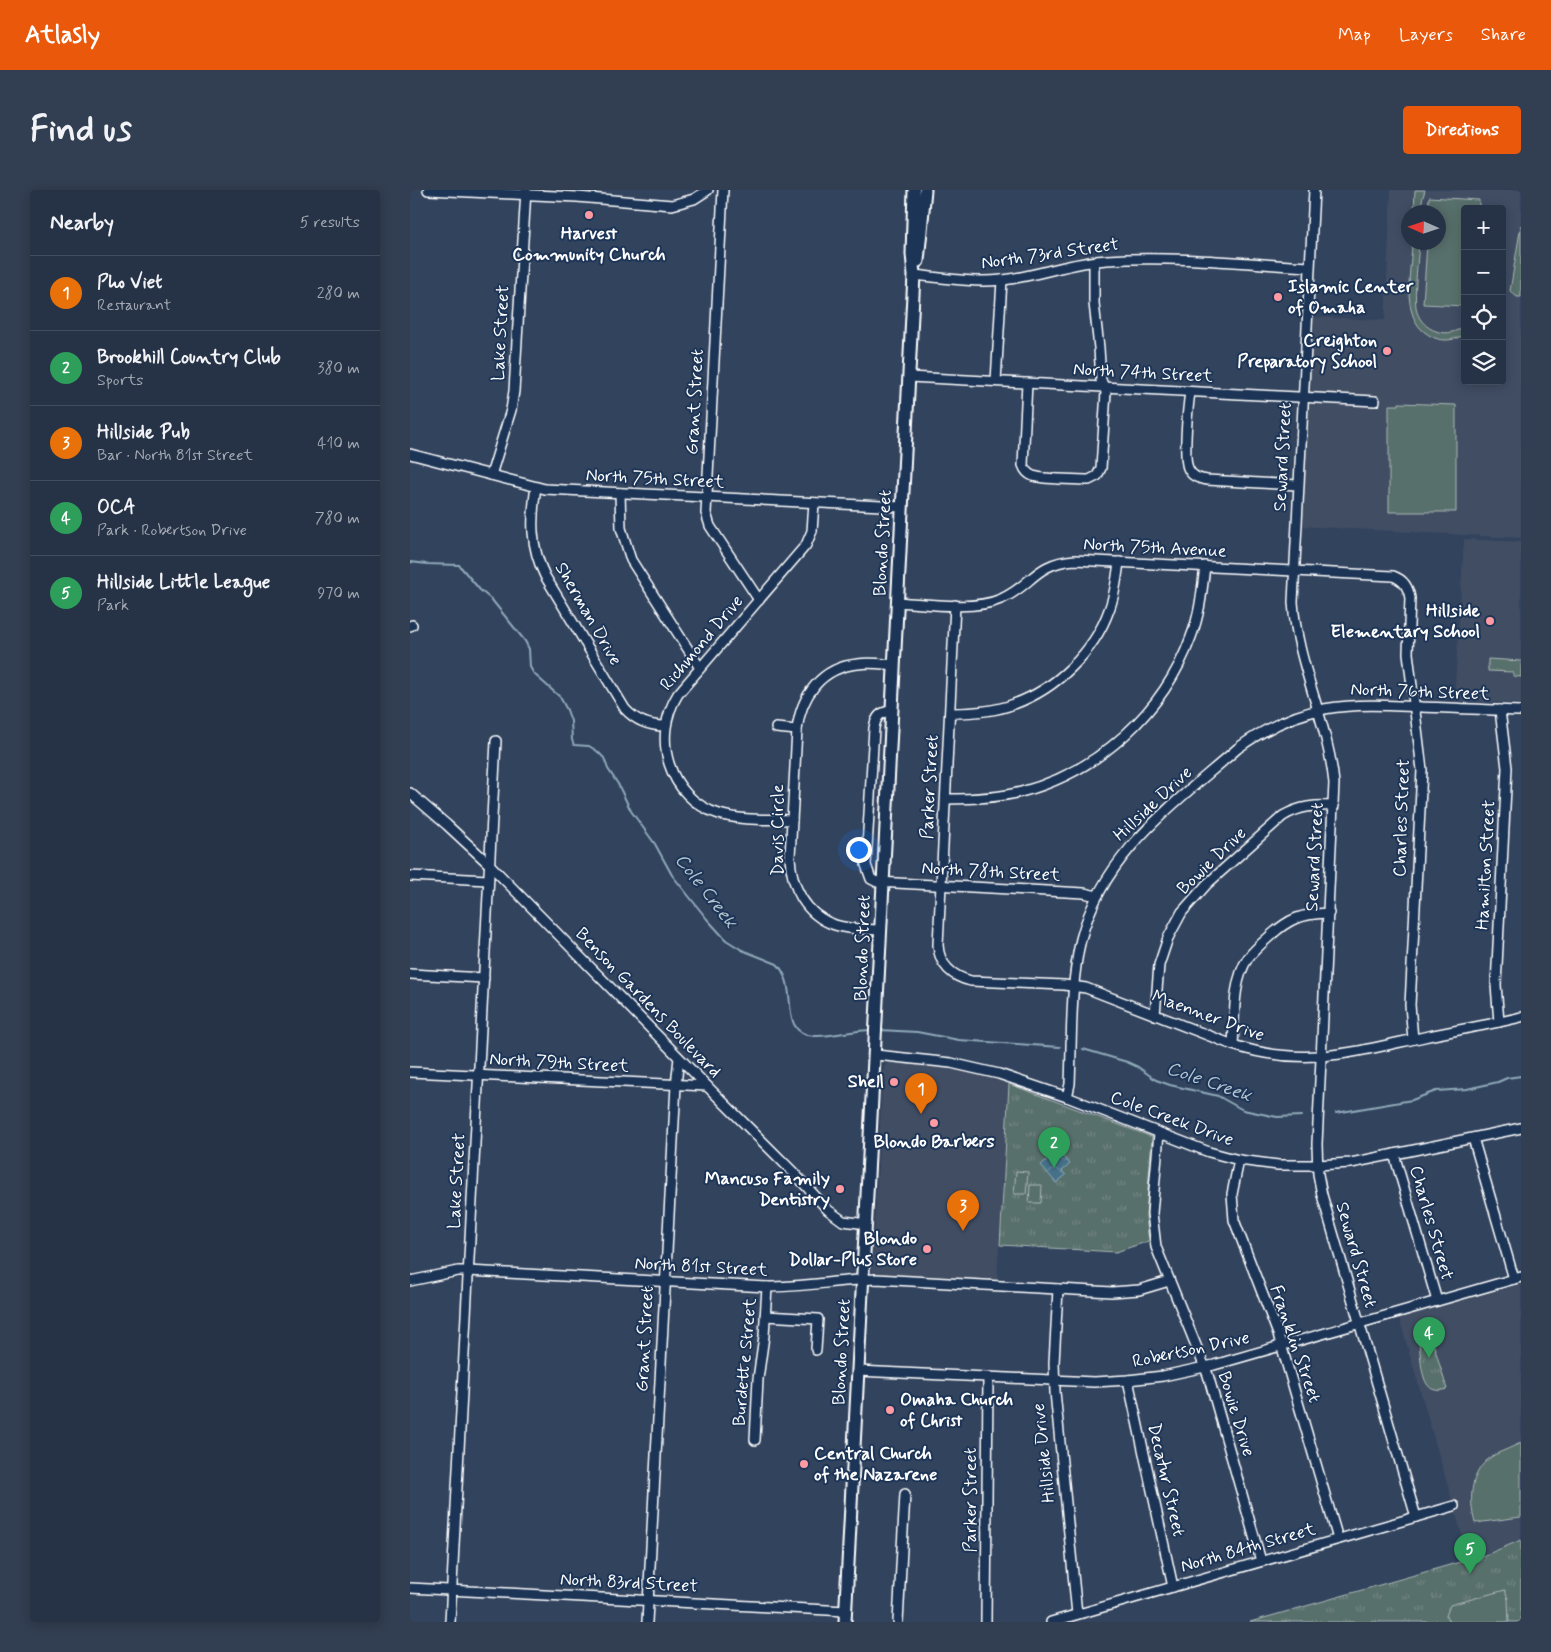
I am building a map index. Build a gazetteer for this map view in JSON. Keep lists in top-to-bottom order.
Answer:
{
  "streets": {
    "main road": ["Blondo Street"],
    "street": [
      "North 73rd Street",
      "Lake Street",
      "North 74th Street",
      "Grant Street",
      "Seward Street",
      "North 75th Street",
      "North 75th Avenue",
      "Sherman Drive",
      "Richmond Drive",
      "North 76th Street",
      "Parker Street",
      "Hillside Drive",
      "Charles Street",
      "Davis Circle",
      "Bowie Drive",
      "Hamilton Street",
      "North 78th Street",
      "Benson Gardens Boulevard",
      "Maenner Drive",
      "North 79th Street",
      "Cole Creek Drive",
      "North 81st Street",
      "Franklin Street",
      "Robertson Drive",
      "Burdette Street",
      "Decatur Street",
      "North 84th Street",
      "North 83rd Street"
    ]
  },
  "crossings": [
    ["North 73rd Street", "Seward Street"],
    ["North 73rd Street", "Blondo Street"],
    ["Lake Street", "North 75th Street"],
    ["Lake Street", "Benson Gardens Boulevard"],
    ["Lake Street", "North 79th Street"],
    ["Lake Street", "North 81st Street"],
    ["Lake Street", "North 83rd Street"],
    ["North 74th Street", "Seward Street"],
    ["North 74th Street", "Blondo Street"],
    ["Grant Street", "North 75th Street"],
    ["Grant Street", "Richmond Drive"],
    ["Grant Street", "Benson Gardens Boulevard"],
    ["Grant Street", "North 79th Street"],
    ["Grant Street", "North 81st Street"],
    ["Grant Street", "North 83rd Street"],
    ["Seward Street", "North 75th Avenue"],
    ["Seward Street", "North 76th Street"],
    ["Seward Street", "Hillside Drive"],
    ["Seward Street", "Bowie Drive"],
    ["Seward Street", "Maenner Drive"],
    ["Seward Street", "Cole Creek Drive"],
    ["Seward Street", "Robertson Drive"],
    ["Seward Street", "North 84th Street"],
    ["North 75th Street", "Blondo Street"],
    ["North 75th Street", "Sherman Drive"],
    ["North 75th Street", "Richmond Drive"],
    ["Blondo Street", "North 75th Avenue"],
    ["Blondo Street", "Davis Circle"],
    ["Blondo Street", "North 78th Street"],
    ["Blondo Street", "Benson Gardens Boulevard"],
    ["Blondo Street", "Cole Creek Drive"],
    ["Blondo Street", "North 81st Street"],
    ["Blondo Street", "Robertson Drive"],
    ["Blondo Street", "North 83rd Street"],
    ["North 75th Avenue", "Parker Street"],
    ["North 75th Avenue", "Charles Street"],
    ["Sherman Drive", "Richmond Drive"],
    ["Richmond Drive", "Davis Circle"],
    ["North 76th Street", "Hillside Drive"],
    ["North 76th Street", "Charles Street"],
    ["North 76th Street", "Hamilton Street"],
    ["Parker Street", "North 78th Street"],
    ["Parker Street", "Maenner Drive"],
    ["Parker Street", "Robertson Drive"],
    ["Hillside Drive", "North 78th Street"],
    ["Hillside Drive", "Maenner Drive"],
    ["Hillside Drive", "Cole Creek Drive"],
    ["Hillside Drive", "North 81st Street"],
    ["Hillside Drive", "Robertson Drive"],
    ["Hillside Drive", "North 84th Street"],
    ["Charles Street", "Maenner Drive"],
    ["Charles Street", "Cole Creek Drive"],
    ["Charles Street", "Robertson Drive"],
    ["Bowie Drive", "Maenner Drive"],
    ["Bowie Drive", "Cole Creek Drive"],
    ["Bowie Drive", "North 81st Street"],
    ["Bowie Drive", "Robertson Drive"],
    ["Bowie Drive", "North 84th Street"],
    ["Hamilton Street", "Maenner Drive"],
    ["Benson Gardens Boulevard", "North 79th Street"],
    ["Cole Creek Drive", "Franklin Street"],
    ["North 81st Street", "Burdette Street"],
    ["Franklin Street", "Robertson Drive"],
    ["Franklin Street", "North 84th Street"],
    ["Robertson Drive", "Decatur Street"],
    ["Decatur Street", "North 84th Street"]
  ],
  "water": ["Cole Creek"],
  "places": [
    "Harvest Community Church",
    "Islamic Center of Omaha",
    "Creighton Preparatory School",
    "Hillside Elementary School",
    "Shell",
    "Blondo Barbers",
    "Mancuso Family Dentistry",
    "Blondo Dollar-Plus Store",
    "Omaha Church of Christ",
    "Central Church of the Nazarene"
  ],
  "north": "left",
  "page": {
    "header": "Atlasly",
    "nav": ["Map", "Layers", "Share"],
    "buttons": "Directions",
    "title": "Find us",
    "heading": ["Nearby", "5 results"],
    "map_buttons": ["+", "−"],
    "list": [
      {
        "mark": "1",
        "name": "Pho Viet",
        "note": "Restaurant",
        "value": "280 m"
      },
      {
        "mark": "2",
        "name": "Brookhill Country Club",
        "note": "Sports",
        "value": "380 m"
      },
      {
        "mark": "3",
        "name": "Hillside Pub",
        "note": "Bar · North 81st Street",
        "value": "410 m"
      },
      {
        "mark": "4",
        "name": "OCA",
        "note": "Park · Robertson Drive",
        "value": "780 m"
      },
      {
        "mark": "5",
        "name": "Hillside Little League",
        "note": "Park",
        "value": "970 m"
      }
    ],
    "pins": [
      "1",
      "2",
      "3",
      "4",
      "5"
    ]
  }
}
